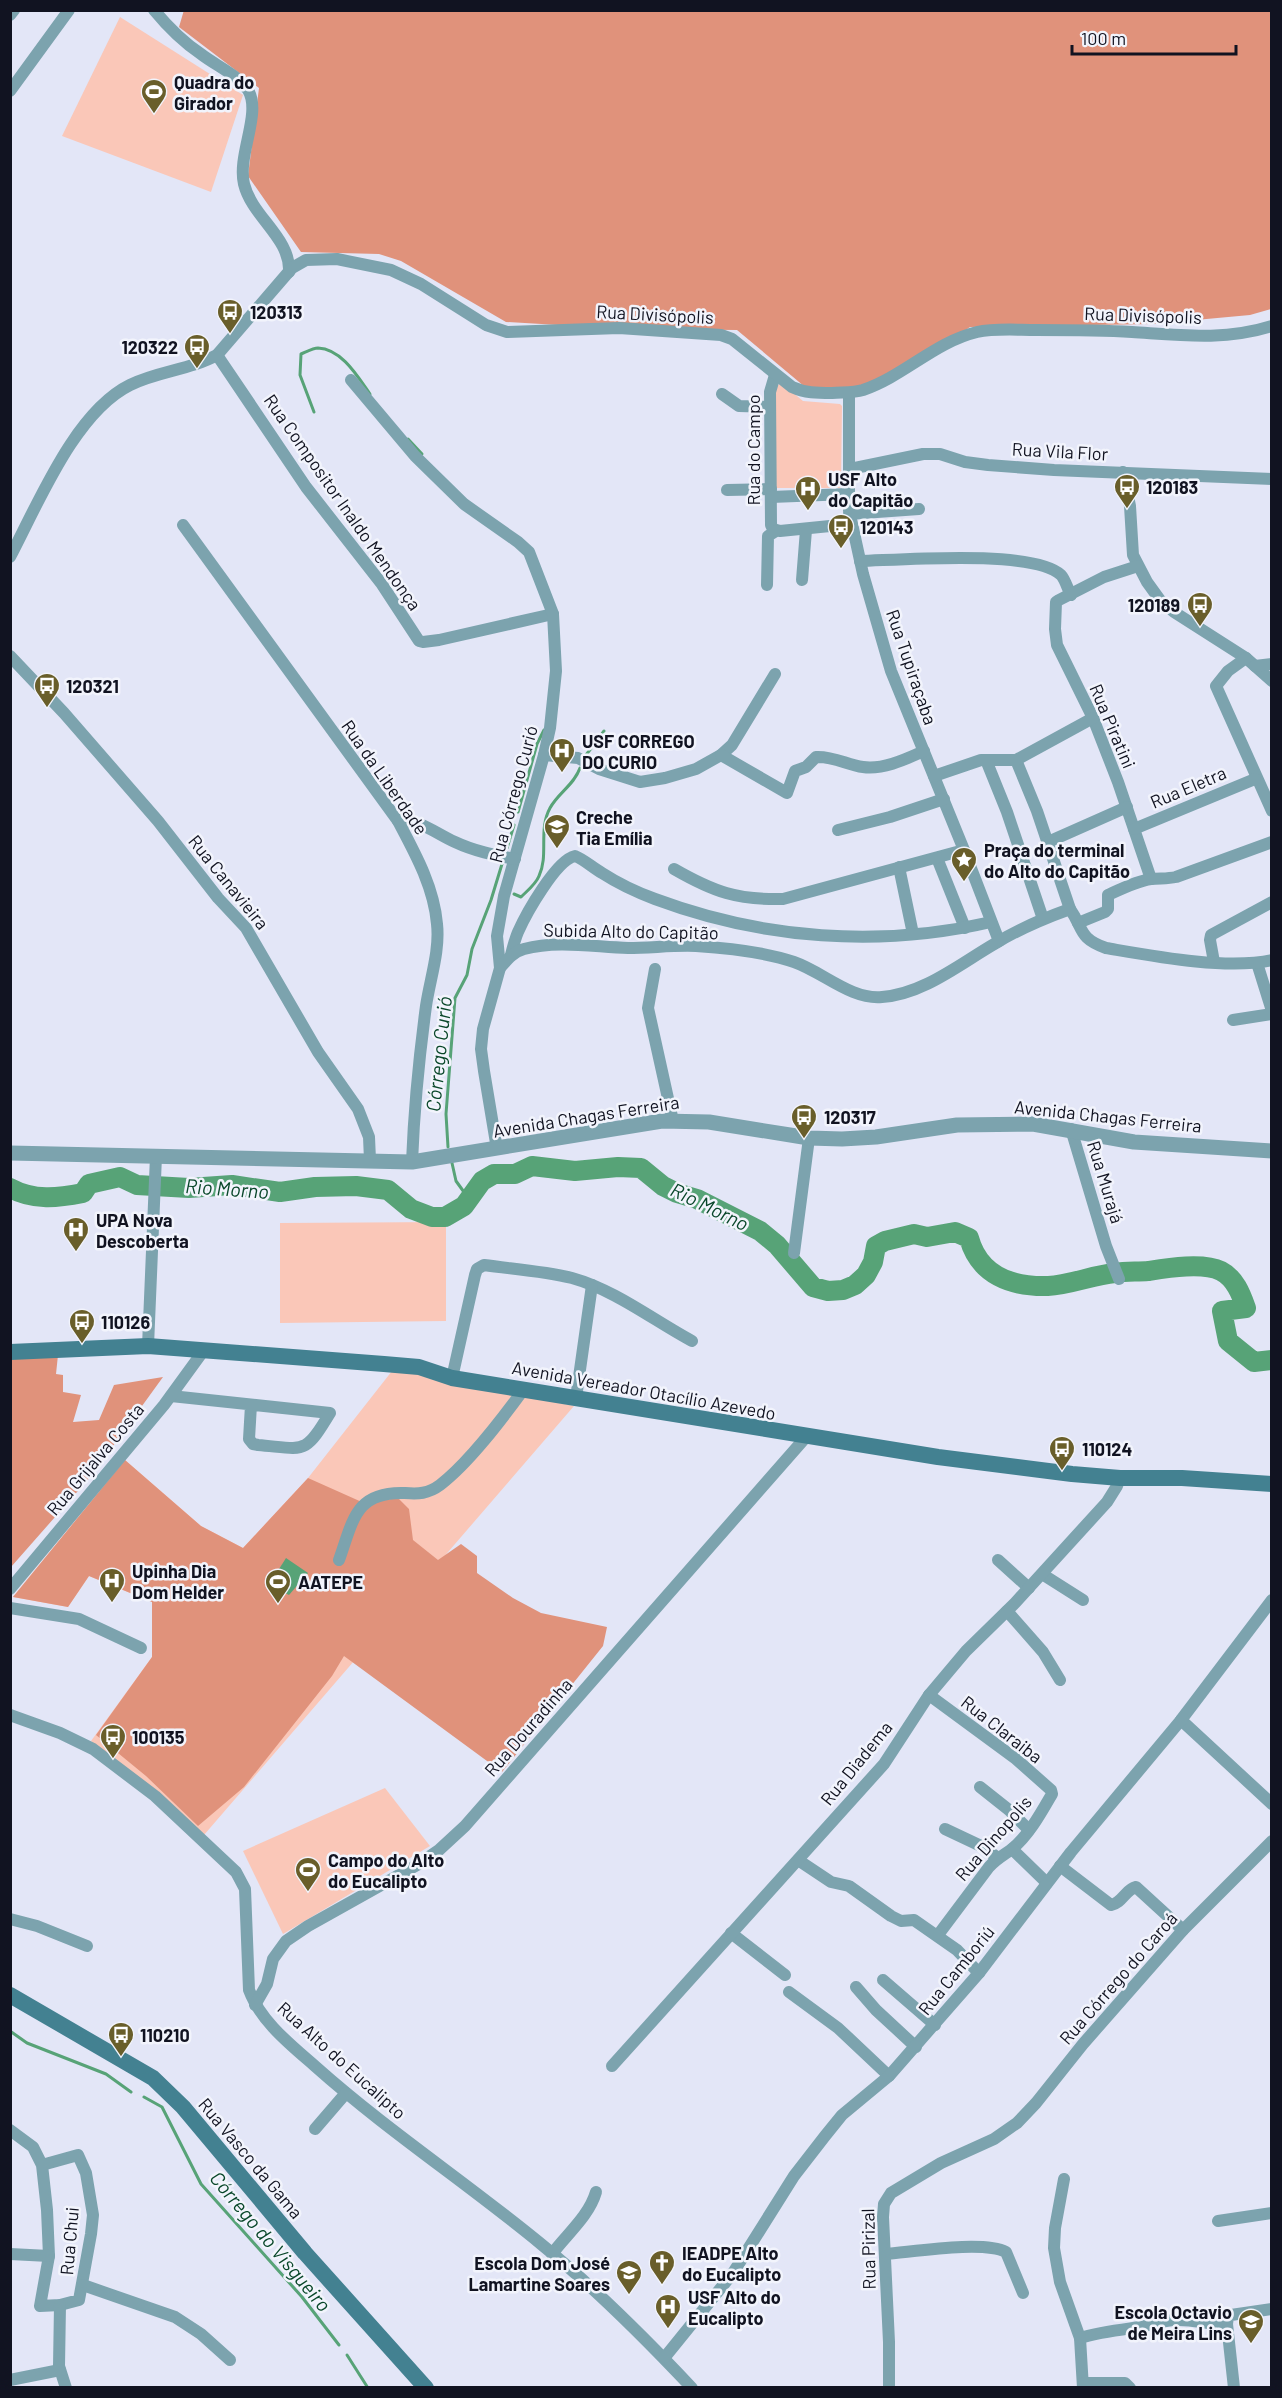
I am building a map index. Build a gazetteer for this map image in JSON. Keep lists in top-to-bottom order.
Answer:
{
  "streets": {
    "main road": ["Avenida Vereador Otacílio Azevedo", "Rua Vasco da Gama"],
    "street": [
      "Rua Divisópolis",
      "Rua do Campo",
      "Rua Vila Flor",
      "Rua Compositor Inaldo Mendonça",
      "Rua Tupiraçaba",
      "Rua Piratini",
      "Rua da Liberdade",
      "Rua Eletra",
      "Rua Córrego Curió",
      "Rua Canavieira",
      "Subida Alto do Capitão",
      "Avenida Chagas Ferreira",
      "Rua Murajá",
      "Rua Grijalva Costa",
      "Rua Douradinha",
      "Rua Claraiba",
      "Rua Diadema",
      "Rua Dinopolis",
      "Rua Camboriú",
      "Rua Córrego do Caroá",
      "Rua Alto do Eucalipto",
      "Rua Chui",
      "Rua Pirizal"
    ]
  },
  "crossings": [
    ["Rua Divisópolis", "Rua do Campo"],
    ["Rua Divisópolis", "Rua Tupiraçaba"],
    ["Rua Vila Flor", "Rua Tupiraçaba"],
    ["Rua Compositor Inaldo Mendonça", "Rua Córrego Curió"],
    ["Rua Tupiraçaba", "Subida Alto do Capitão"],
    ["Rua Piratini", "Rua Eletra"],
    ["Rua da Liberdade", "Avenida Chagas Ferreira"],
    ["Rua Córrego Curió", "Avenida Chagas Ferreira"],
    ["Rua Canavieira", "Avenida Chagas Ferreira"],
    ["Avenida Chagas Ferreira", "Rua Murajá"],
    ["Avenida Vereador Otacílio Azevedo", "Rua Grijalva Costa"],
    ["Avenida Vereador Otacílio Azevedo", "Rua Douradinha"],
    ["Avenida Vereador Otacílio Azevedo", "Rua Diadema"],
    ["Rua Douradinha", "Rua Alto do Eucalipto"],
    ["Rua Claraiba", "Rua Diadema"],
    ["Rua Claraiba", "Rua Dinopolis"],
    ["Rua Camboriú", "Rua Alto do Eucalipto"],
    ["Rua Córrego do Caroá", "Rua Pirizal"]
  ],
  "water": ["Córrego Curió", "Rio Morno", "Córrego do Visgueiro"],
  "places": {
    "sports": ["Quadra do Girador", "AATEPE", "Campo do Alto do Eucalipto"],
    "bus stop": [
      "120313",
      "120322",
      "120183",
      "120143",
      "120189",
      "120321",
      "120317",
      "110126",
      "110124",
      "100135",
      "110210"
    ],
    "hospital": [
      "USF Alto do Capitão",
      "USF CORREGO DO CURIO",
      "UPA Nova Descoberta",
      "Upinha Dia Dom Helder",
      "USF Alto do Eucalipto"
    ],
    "school or university": ["Creche Tia Emília", "Escola Dom José Lamartine Soares", "Escola Octavio de Meira Lins"],
    "place": ["Praça do terminal do Alto do Capitão"],
    "church": ["IEADPE Alto do Eucalipto"]
  },
  "scale_bar": "100 m"
}
